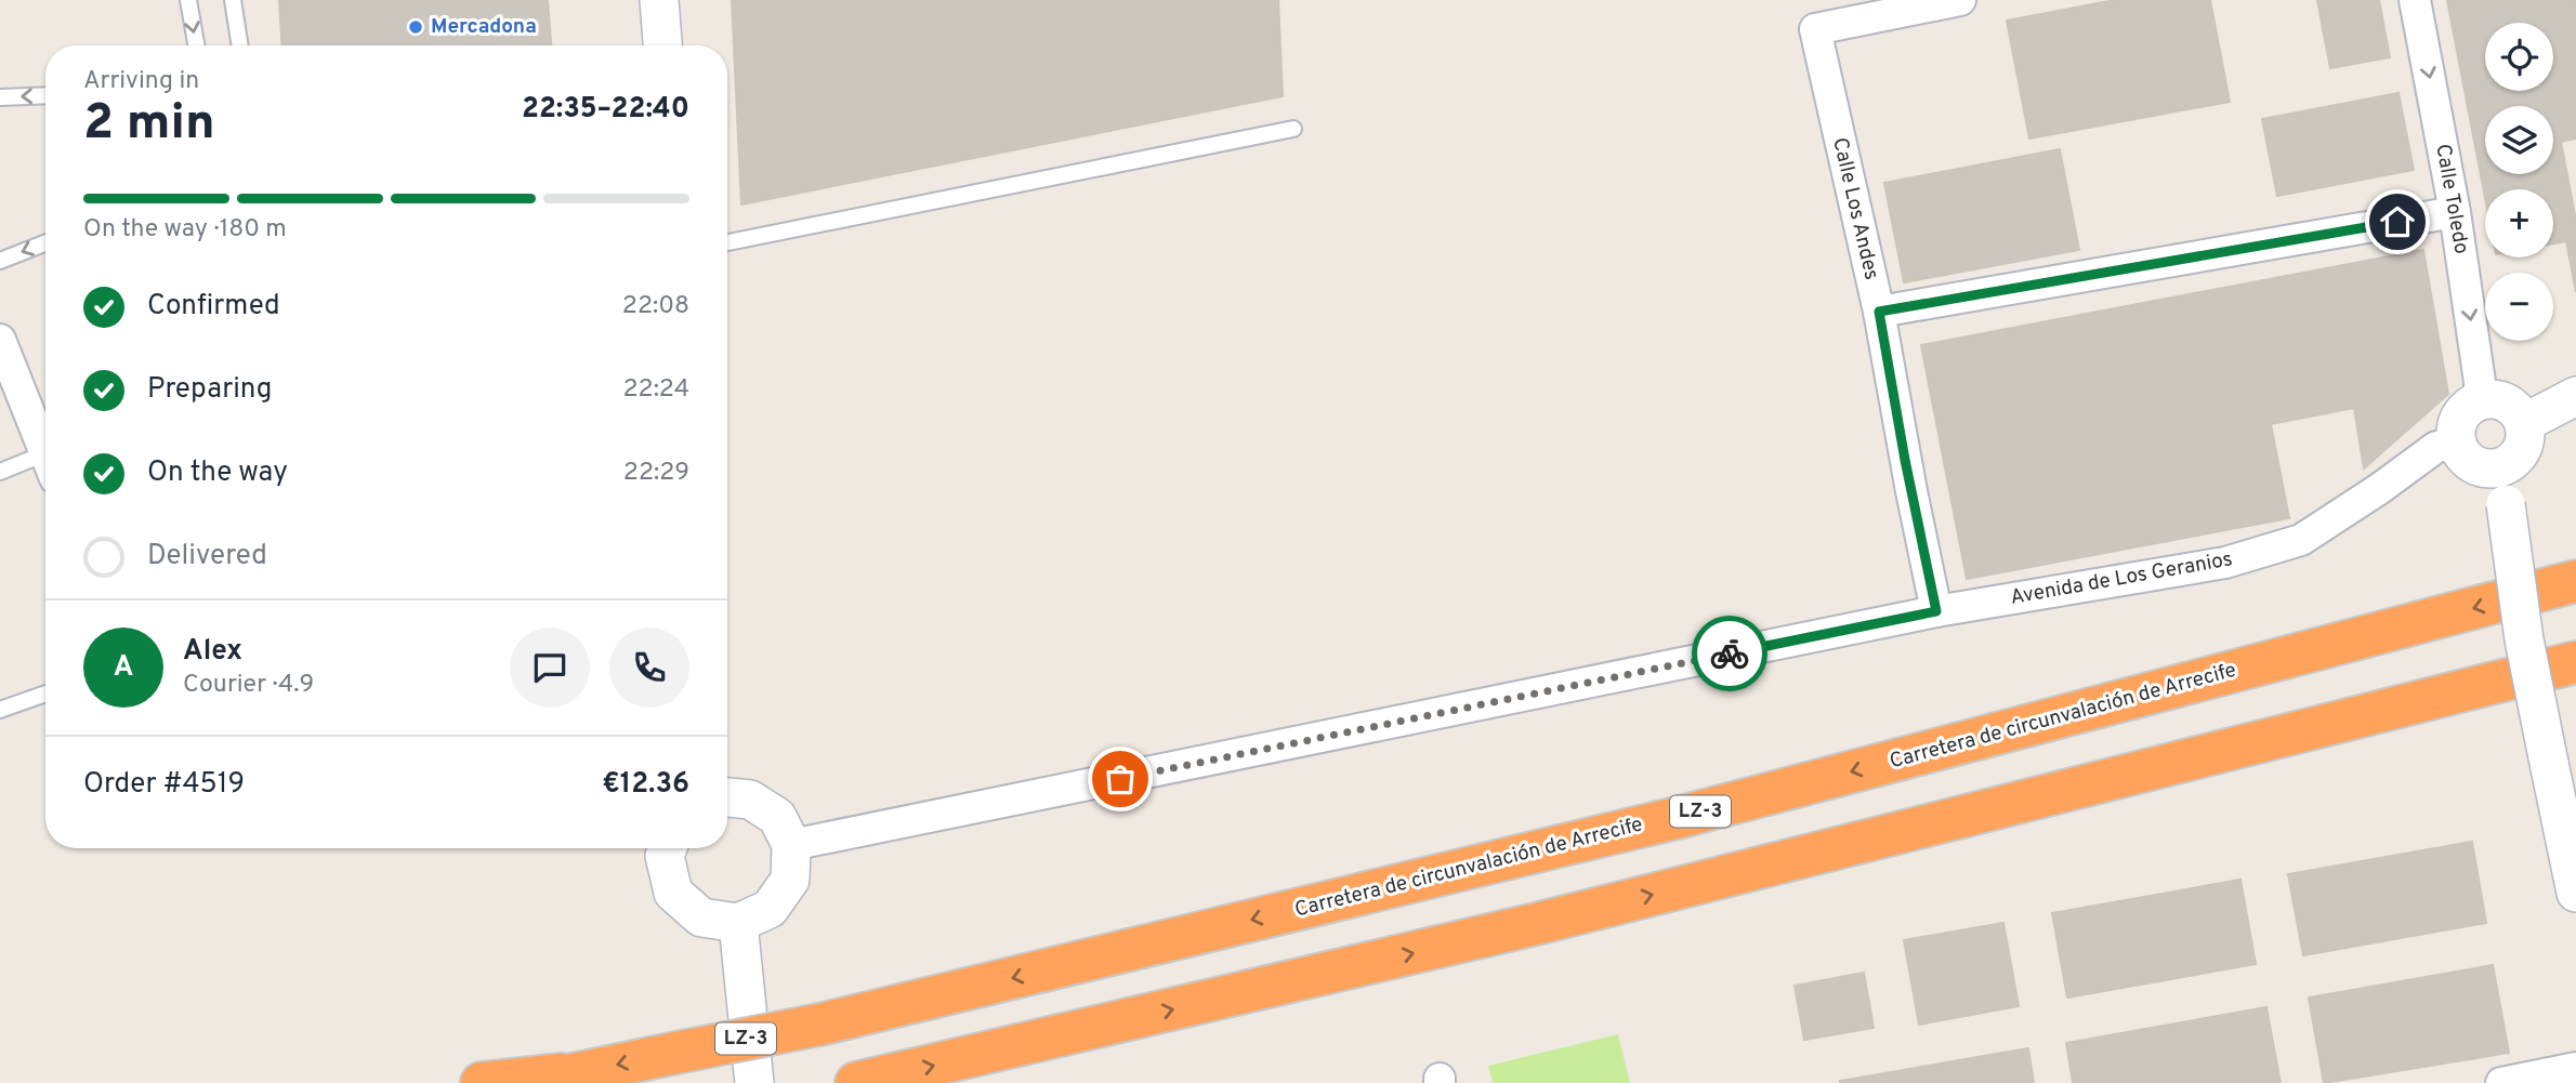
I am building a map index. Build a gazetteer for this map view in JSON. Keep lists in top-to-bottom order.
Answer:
{
  "streets": {
    "highway": ["Carretera de circunvalación de Arrecife", "LZ-3"],
    "street": ["Calle Toledo", "Calle Los Andes", "Avenida de Los Geranios"]
  },
  "crossings": [
    ["Calle Toledo", "Avenida de Los Geranios"],
    ["Calle Los Andes", "Avenida de Los Geranios"],
    ["Carretera de circunvalación de Arrecife", "LZ-3"]
  ],
  "one_way": ["Calle Toledo"],
  "places": ["Mercadona"],
  "page": {
    "map_buttons": ["+", "−"],
    "heading": ["2 min", "Arriving in", "22:35–22:40"],
    "panel": [
      "Alex",
      "Courier · 4.9",
      "Order #4519",
      "€12.36"
    ],
    "bar": "On the way · 180 m",
    "list": [
      ["Confirmed", "22:08"],
      ["Preparing", "22:24"],
      ["On the way", "22:29"],
      "Delivered"
    ],
    "round": "A"
  }
}
